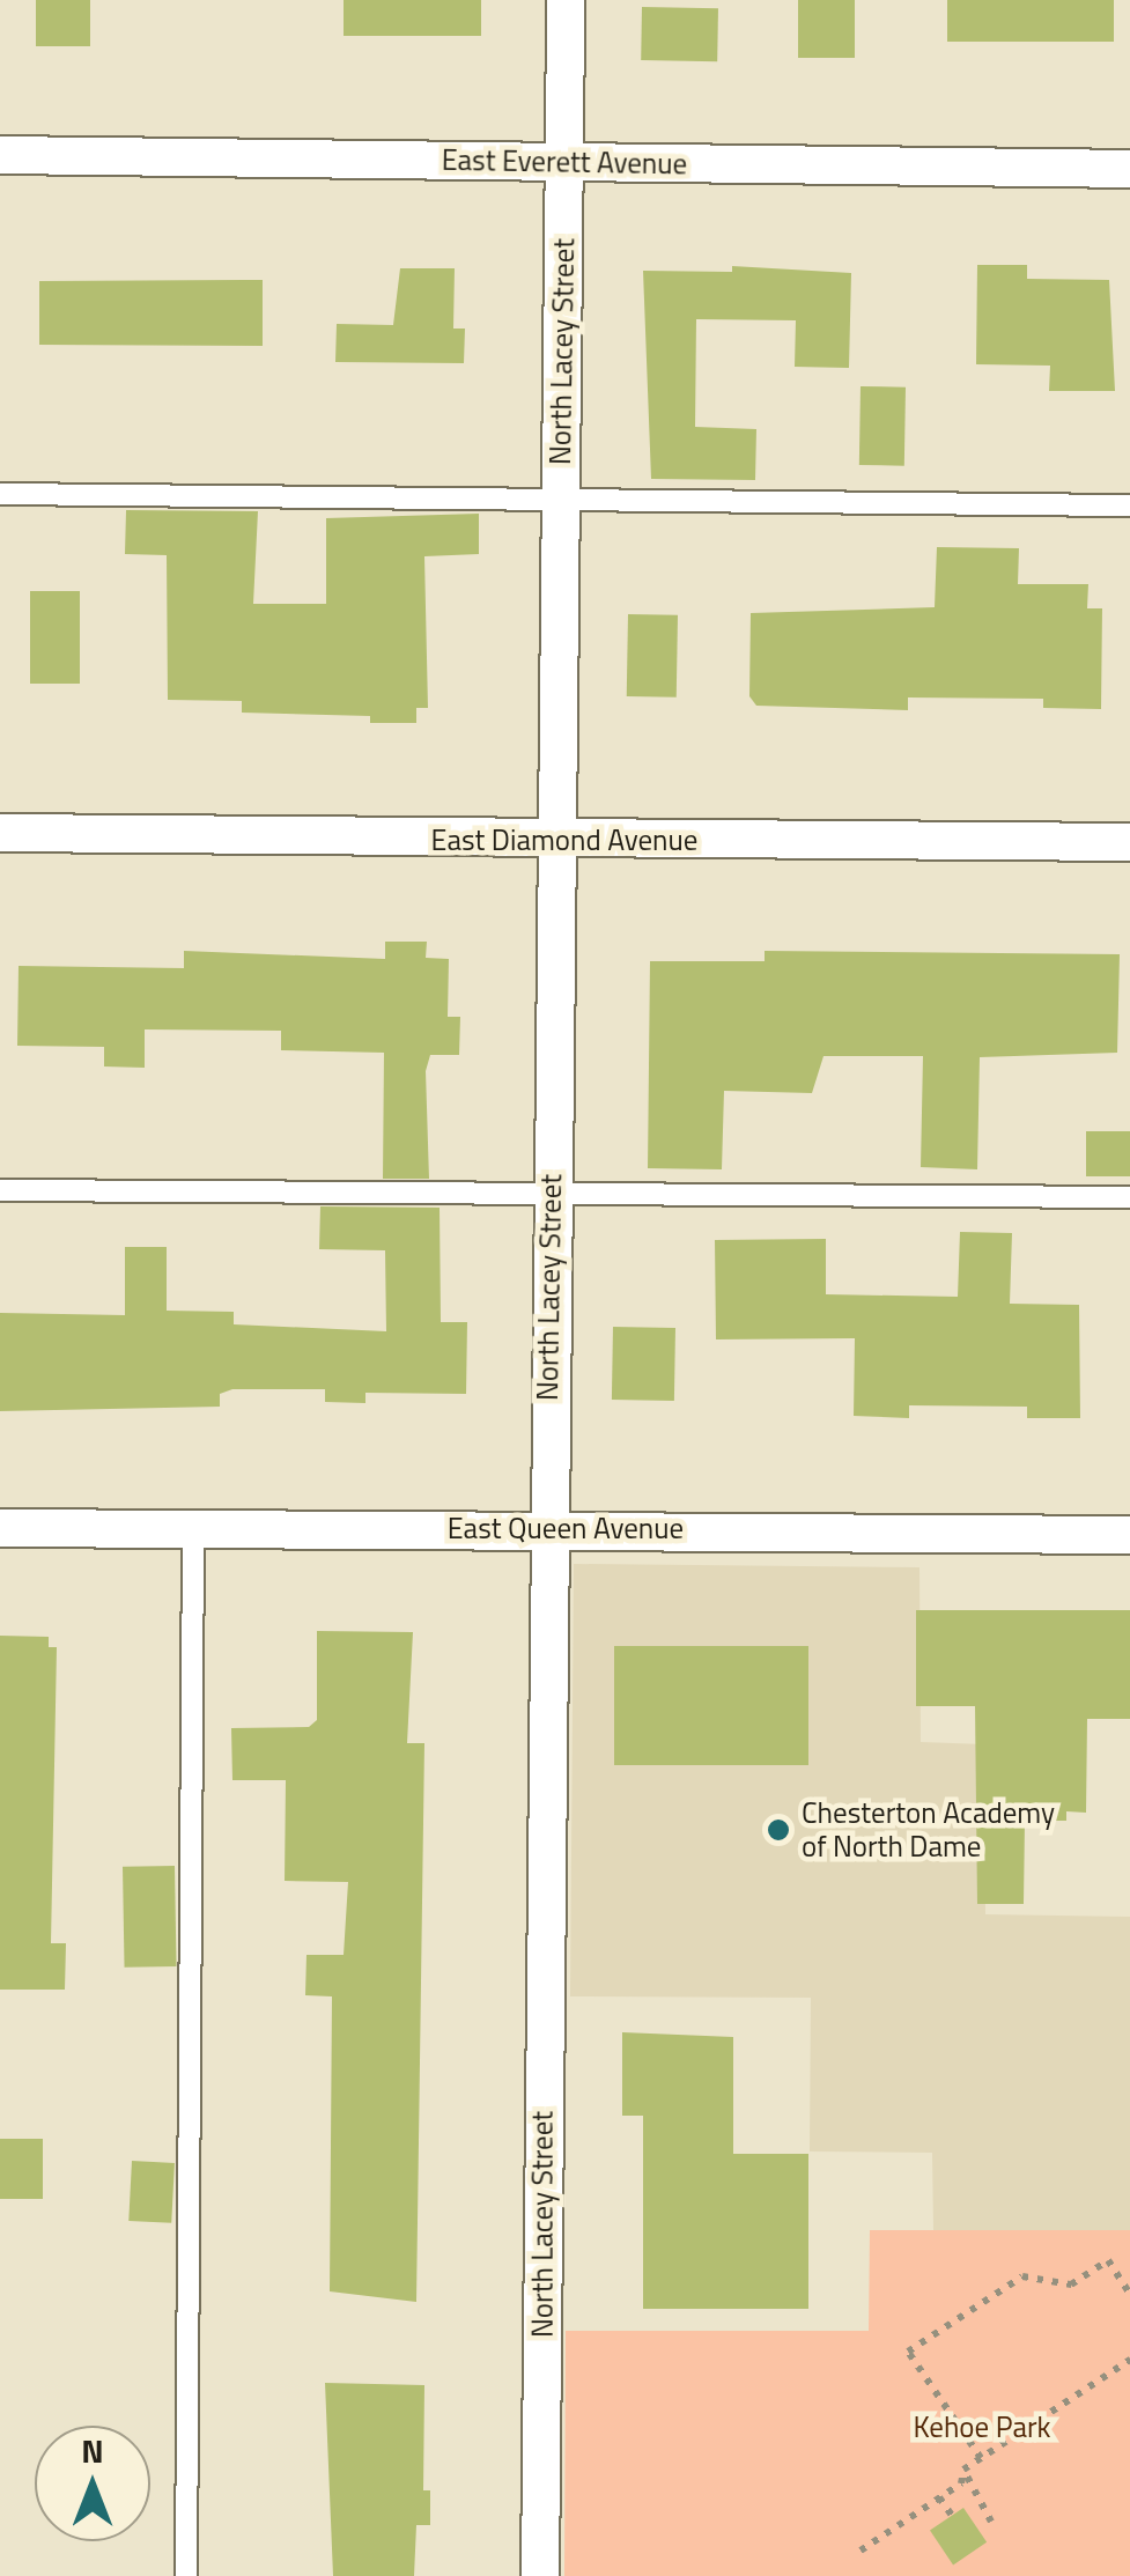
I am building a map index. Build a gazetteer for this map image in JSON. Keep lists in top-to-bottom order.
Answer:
{
  "streets": {
    "street": [
      "East Everett Avenue",
      "North Lacey Street",
      "East Diamond Avenue",
      "East Queen Avenue"
    ]
  },
  "crossings": [
    ["East Everett Avenue", "North Lacey Street"],
    ["North Lacey Street", "East Diamond Avenue"],
    ["North Lacey Street", "East Queen Avenue"]
  ],
  "parks": ["Kehoe Park"],
  "places": ["Chesterton Academy of North Dame"],
  "north": "top"
}
